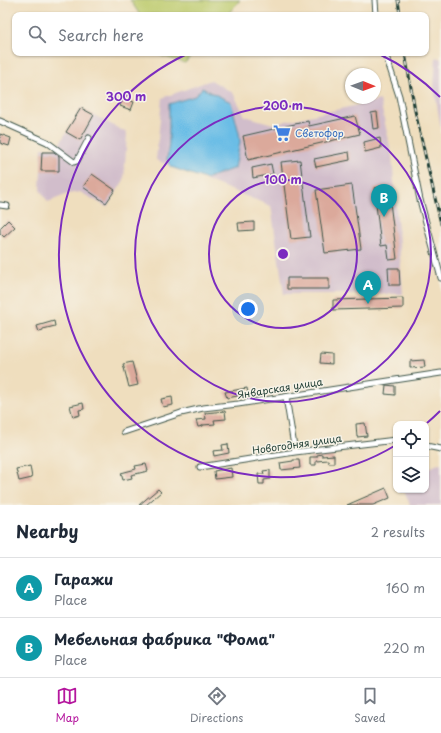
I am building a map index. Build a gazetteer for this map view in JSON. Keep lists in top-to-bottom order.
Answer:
{
  "streets": {
    "street": ["Январская улица", "Новогодняя улица"]
  },
  "places": {
    "supermarket": ["Светофор"]
  },
  "north": "right",
  "page": {
    "search": "Search here",
    "pins": ["B", "A"],
    "heading": ["Nearby", "2 results"],
    "list": [
      {
        "mark": "A",
        "name": "Гаражи",
        "note": "Place",
        "value": "160 m"
      },
      {
        "mark": "B",
        "name": "Мебельная фабрика \"Фома\"",
        "note": "Place",
        "value": "220 m"
      }
    ],
    "nav": ["Map", "Directions", "Saved"]
  },
  "rings": ["300 m", "200 m", "100 m"]
}
